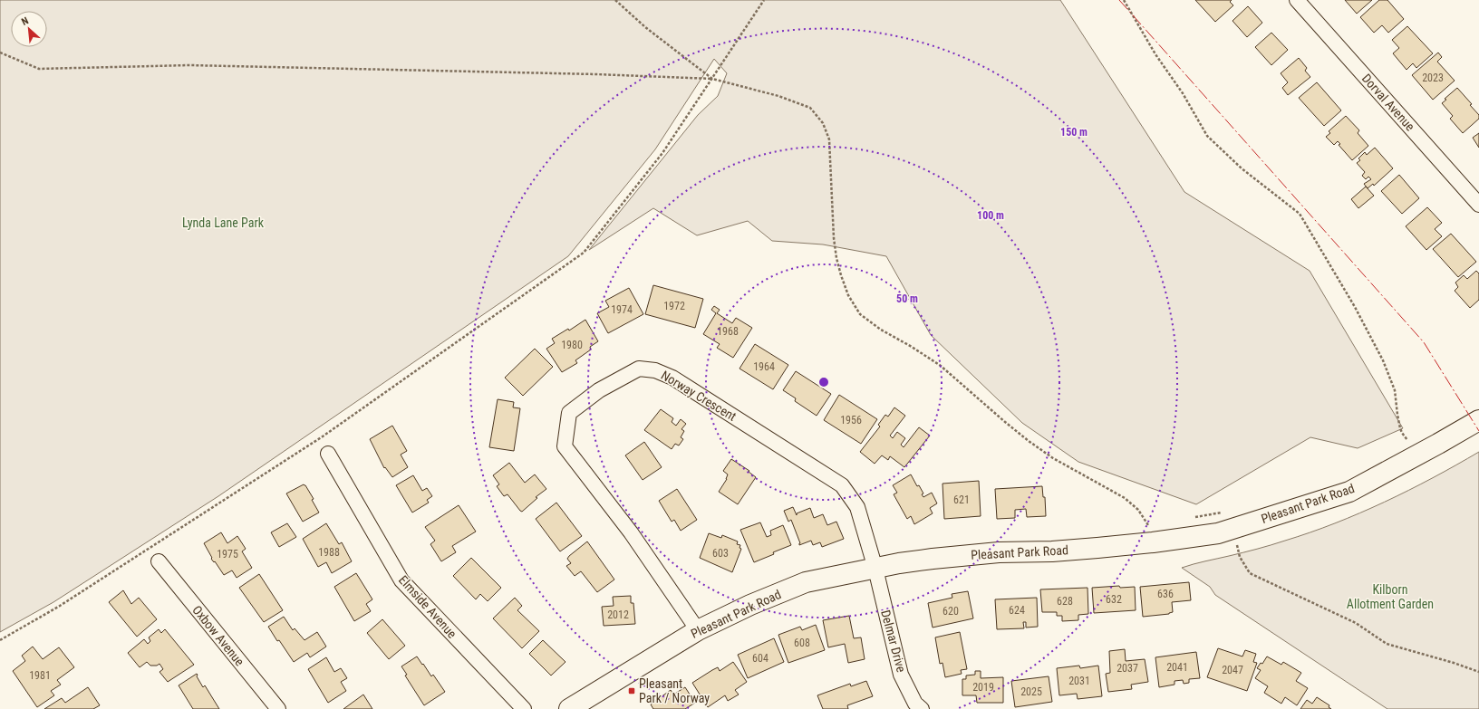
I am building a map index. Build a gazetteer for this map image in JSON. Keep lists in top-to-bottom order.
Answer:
{
  "streets": {
    "street": [
      "Dorval Avenue",
      "Norway Crescent",
      "Pleasant Park Road",
      "Elmside Avenue",
      "Oxbow Avenue",
      "Delmar Drive"
    ]
  },
  "crossings": [
    ["Norway Crescent", "Pleasant Park Road"],
    ["Norway Crescent", "Delmar Drive"],
    ["Pleasant Park Road", "Delmar Drive"]
  ],
  "parks": ["Lynda Lane Park", "Kilborn Allotment Garden"],
  "places": {
    "transit": ["Pleasant Park / Norway"]
  },
  "house_numbers": [
    "2023",
    "1972",
    "1974",
    "1968",
    "1980",
    "1964",
    "1956",
    "621",
    "1988",
    "603",
    "1975",
    "636",
    "632",
    "628",
    "624",
    "620",
    "2012",
    "608",
    "604",
    "2041",
    "2037",
    "2047",
    "1981",
    "2031",
    "2019",
    "2025"
  ],
  "north": "top left",
  "rings": ["150 m", "100 m", "50 m"]
}
